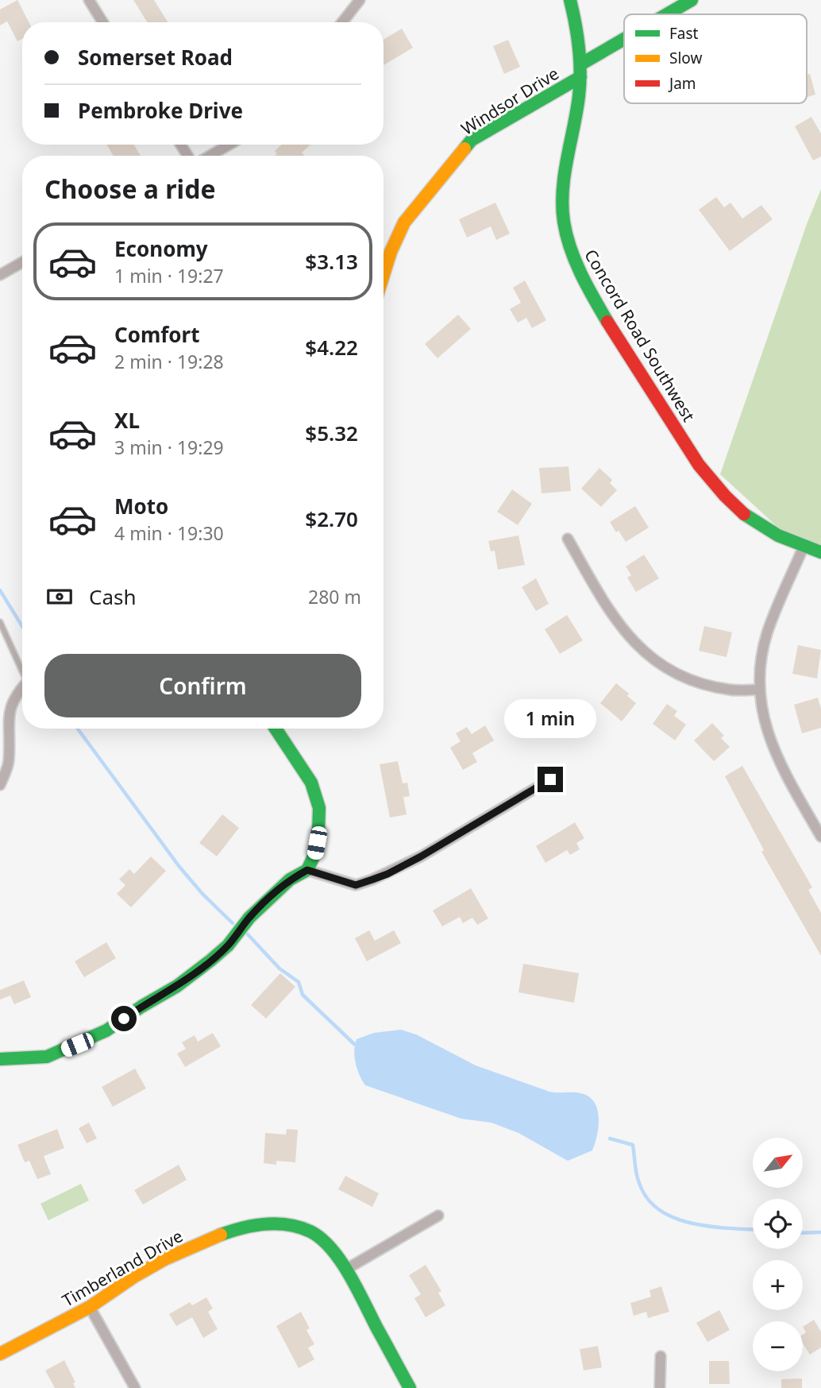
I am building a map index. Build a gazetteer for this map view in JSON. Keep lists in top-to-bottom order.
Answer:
{
  "streets": {
    "street": ["Windsor Drive", "Concord Road Southwest", "Timberland Drive"]
  },
  "crossings": [
    ["Windsor Drive", "Concord Road Southwest"]
  ],
  "legend": ["Fast", "Slow", "Jam"],
  "north": "top right",
  "page": {
    "banner": ["Somerset Road", "Pembroke Drive"],
    "heading": "Choose a ride",
    "list": [
      {
        "name": "Economy",
        "note": "1 min · 19:27",
        "value": "$3.13"
      },
      {
        "name": "Comfort",
        "note": "2 min · 19:28",
        "value": "$4.22"
      },
      {
        "name": "XL",
        "note": "3 min · 19:29",
        "value": "$5.32"
      },
      {
        "name": "Moto",
        "note": "4 min · 19:30",
        "value": "$2.70"
      }
    ],
    "pay": ["Cash", "280 m"],
    "buttons": "Confirm",
    "bubble": "1 min",
    "map_buttons": ["+", "−"]
  }
}
